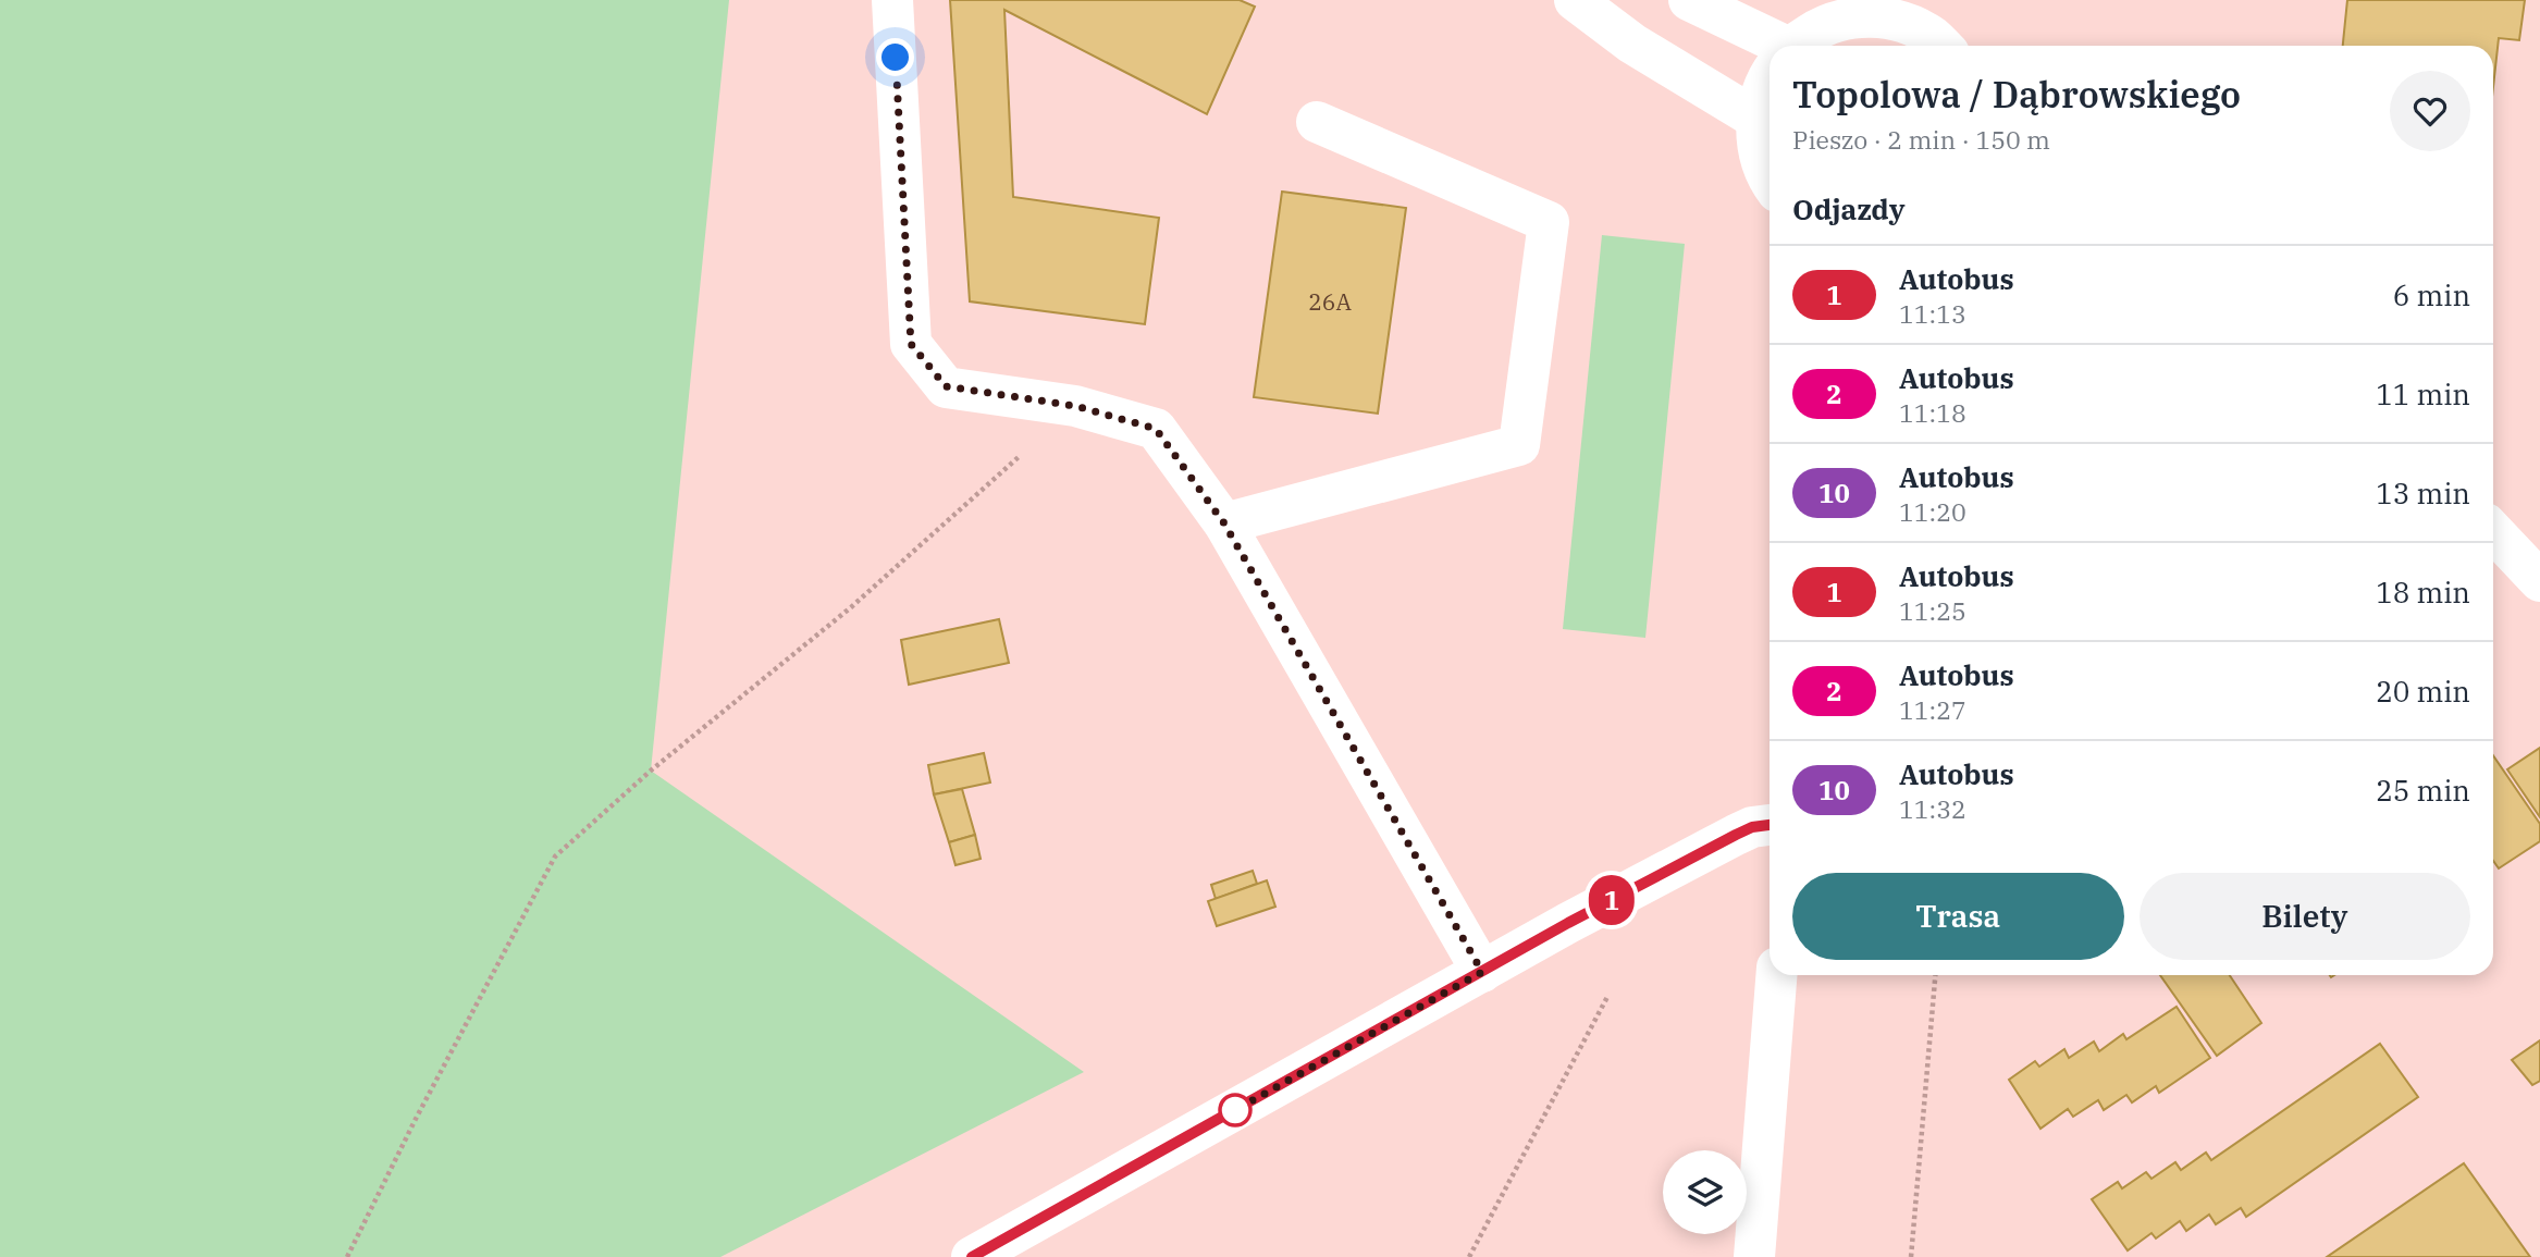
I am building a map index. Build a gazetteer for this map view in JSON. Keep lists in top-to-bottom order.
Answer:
{
  "lines": ["bus line 1"],
  "house_numbers": ["26A"],
  "page": {
    "on_map": "1",
    "heading": [
      ["Topolowa / Dąbrowskiego", "Pieszo · 2 min · 150 m"],
      "Odjazdy"
    ],
    "list": [
      {
        "mark": "1",
        "name": "Autobus",
        "note": "11:13",
        "value": "6 min"
      },
      {
        "mark": "2",
        "name": "Autobus",
        "note": "11:18",
        "value": "11 min"
      },
      {
        "mark": "10",
        "name": "Autobus",
        "note": "11:20",
        "value": "13 min"
      },
      {
        "mark": "1",
        "name": "Autobus",
        "note": "11:25",
        "value": "18 min"
      },
      {
        "mark": "2",
        "name": "Autobus",
        "note": "11:27",
        "value": "20 min"
      },
      {
        "mark": "10",
        "name": "Autobus",
        "note": "11:32",
        "value": "25 min"
      }
    ],
    "buttons": ["Trasa", "Bilety"]
  }
}
